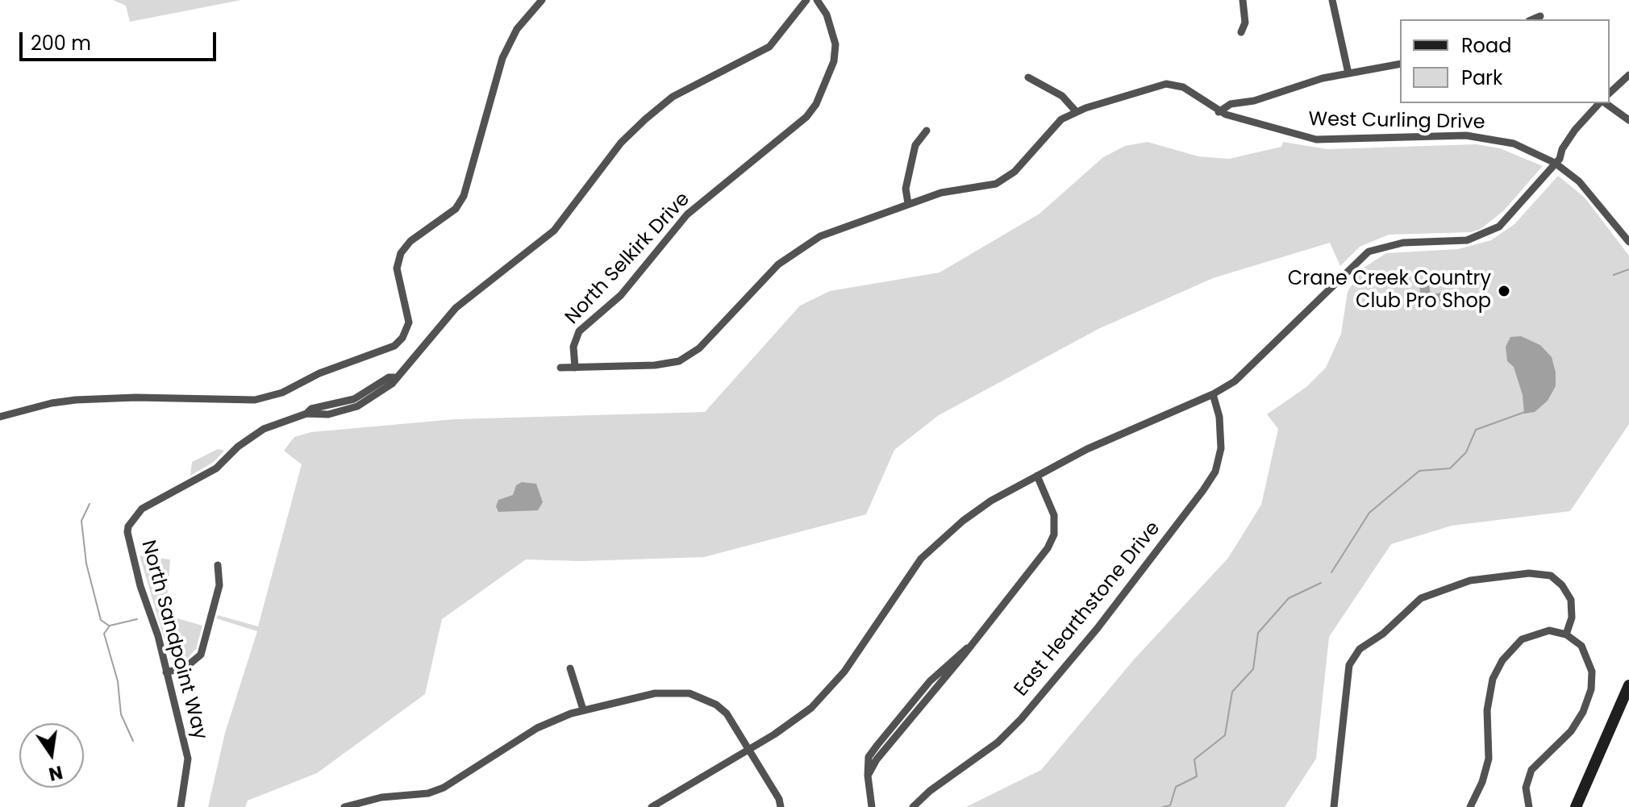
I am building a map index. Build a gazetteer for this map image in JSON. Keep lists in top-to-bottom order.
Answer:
{
  "streets": {
    "street": [
      "West Curling Drive",
      "North Selkirk Drive",
      "East Hearthstone Drive",
      "North Sandpoint Way"
    ]
  },
  "places": ["Crane Creek Country Club Pro Shop"],
  "legend": ["Road", "Park"],
  "scale_bar": "200 m",
  "north": "bottom"
}
